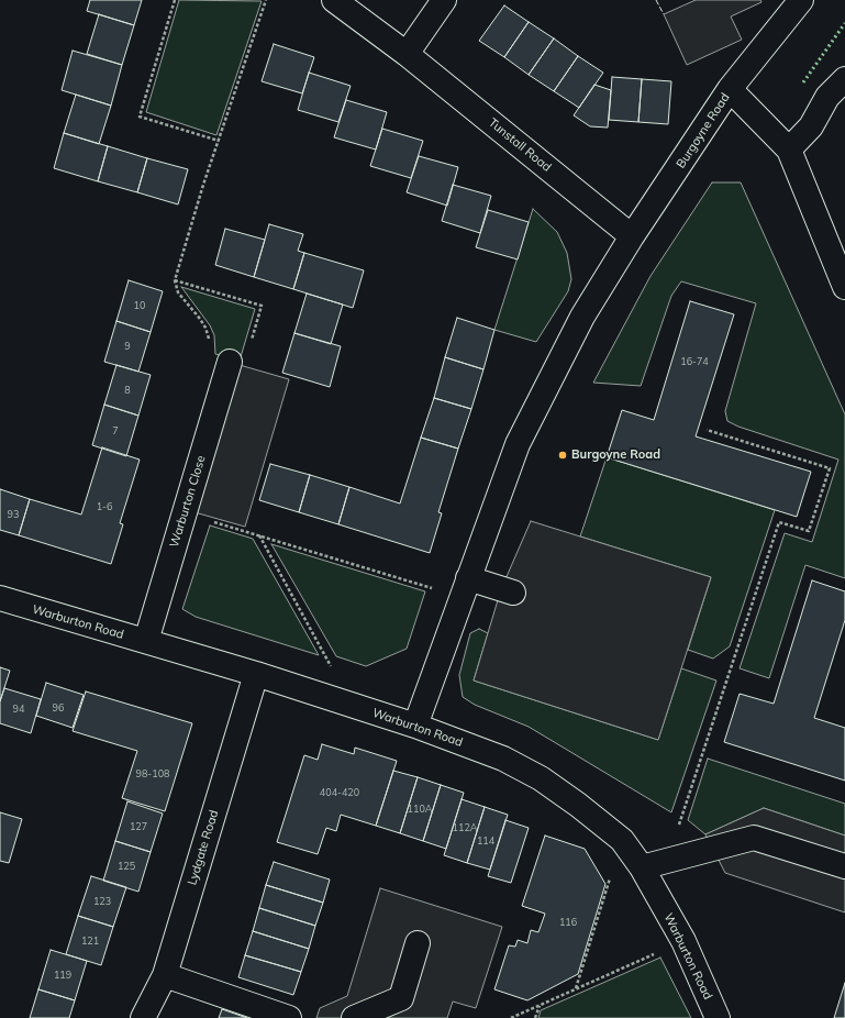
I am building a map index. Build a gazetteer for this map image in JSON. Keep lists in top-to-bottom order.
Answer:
{
  "streets": {
    "street": [
      "Burgoyne Road",
      "Tunstall Road",
      "Warburton Close",
      "Warburton Road",
      "Lydgate Road"
    ]
  },
  "crossings": [
    ["Burgoyne Road", "Tunstall Road"],
    ["Burgoyne Road", "Warburton Road"],
    ["Warburton Close", "Warburton Road"],
    ["Warburton Road", "Lydgate Road"]
  ],
  "places": ["Burgoyne Road"],
  "house_numbers": [
    "10",
    "9",
    "16-74",
    "8",
    "7",
    "1-6",
    "93",
    "96",
    "94",
    "98-108",
    "404-420",
    "110A",
    "127",
    "112A",
    "114",
    "125",
    "123",
    "116",
    "121",
    "119"
  ]
}
